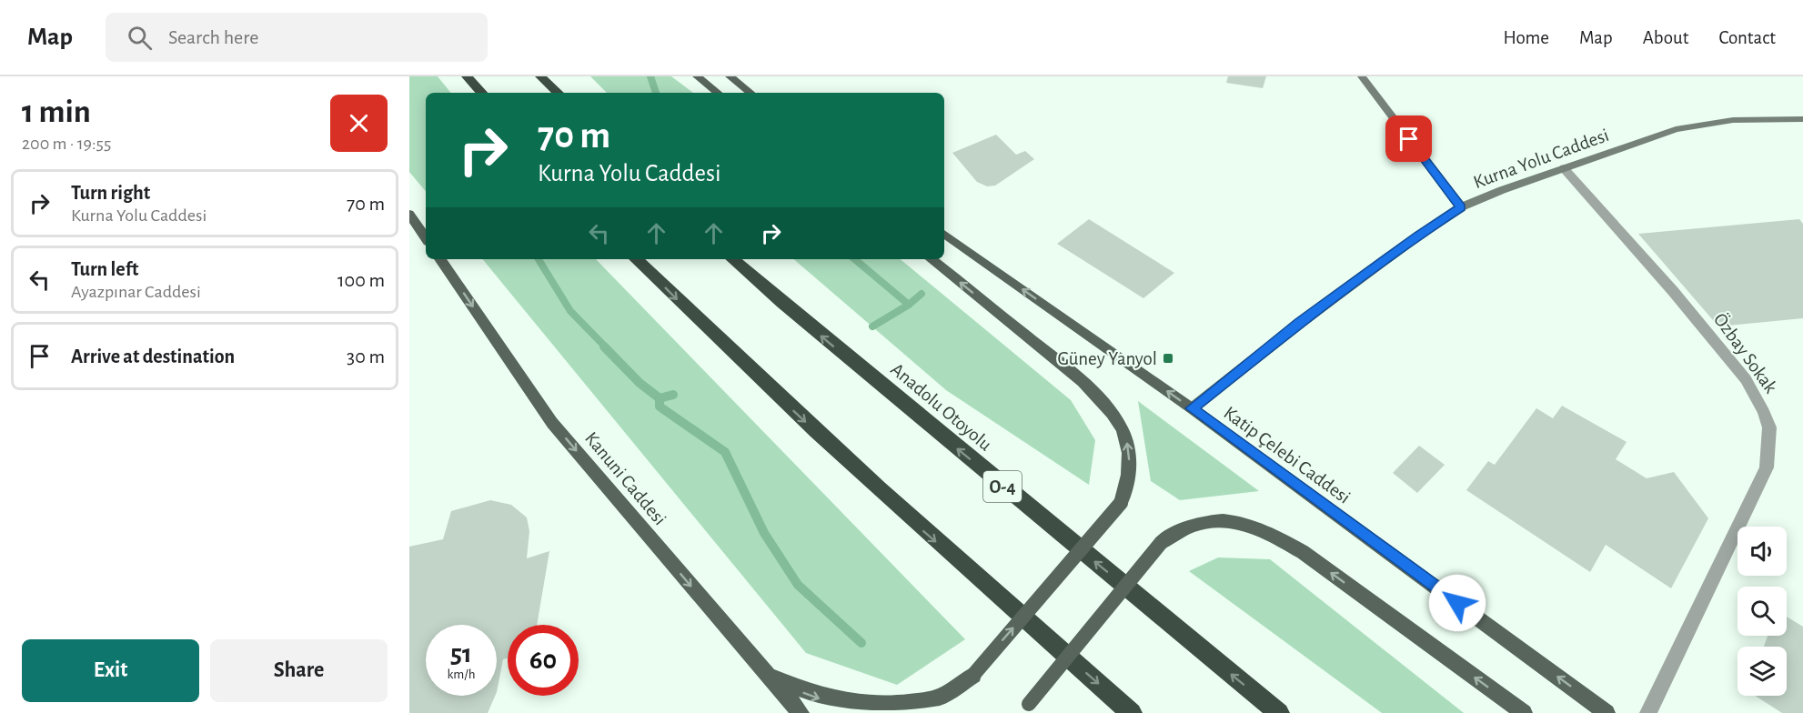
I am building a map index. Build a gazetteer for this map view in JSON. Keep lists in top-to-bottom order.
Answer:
{
  "streets": {
    "highway": ["Anadolu Otoyolu", "O-4"],
    "main road": ["Katip Çelebi Caddesi", "Kanuni Caddesi"],
    "street": ["Kurna Yolu Caddesi", "Özbay Sokak"]
  },
  "crossings": [
    ["Kurna Yolu Caddesi", "Özbay Sokak"],
    ["Kurna Yolu Caddesi", "Katip Çelebi Caddesi"]
  ],
  "one_way": ["Katip Çelebi Caddesi", "Kanuni Caddesi"],
  "places": {
    "transit": ["Güney Yanyol"]
  },
  "page": {
    "header": "Map",
    "search": "Search here",
    "nav": [
      "Home",
      "Map",
      "About",
      "Contact"
    ],
    "heading": ["1 min", "200 m · 19:55"],
    "turn": ["70 m", "Kurna Yolu Caddesi"],
    "list": [
      {
        "name": "Turn right",
        "note": "Kurna Yolu Caddesi",
        "value": "70 m"
      },
      {
        "name": "Turn left",
        "note": "Ayazpınar Caddesi",
        "value": "100 m"
      },
      {
        "name": "Arrive at destination",
        "value": "30 m"
      }
    ],
    "speed": "51 km/h",
    "limit": "60",
    "buttons": ["Exit", "Share"]
  }
}
